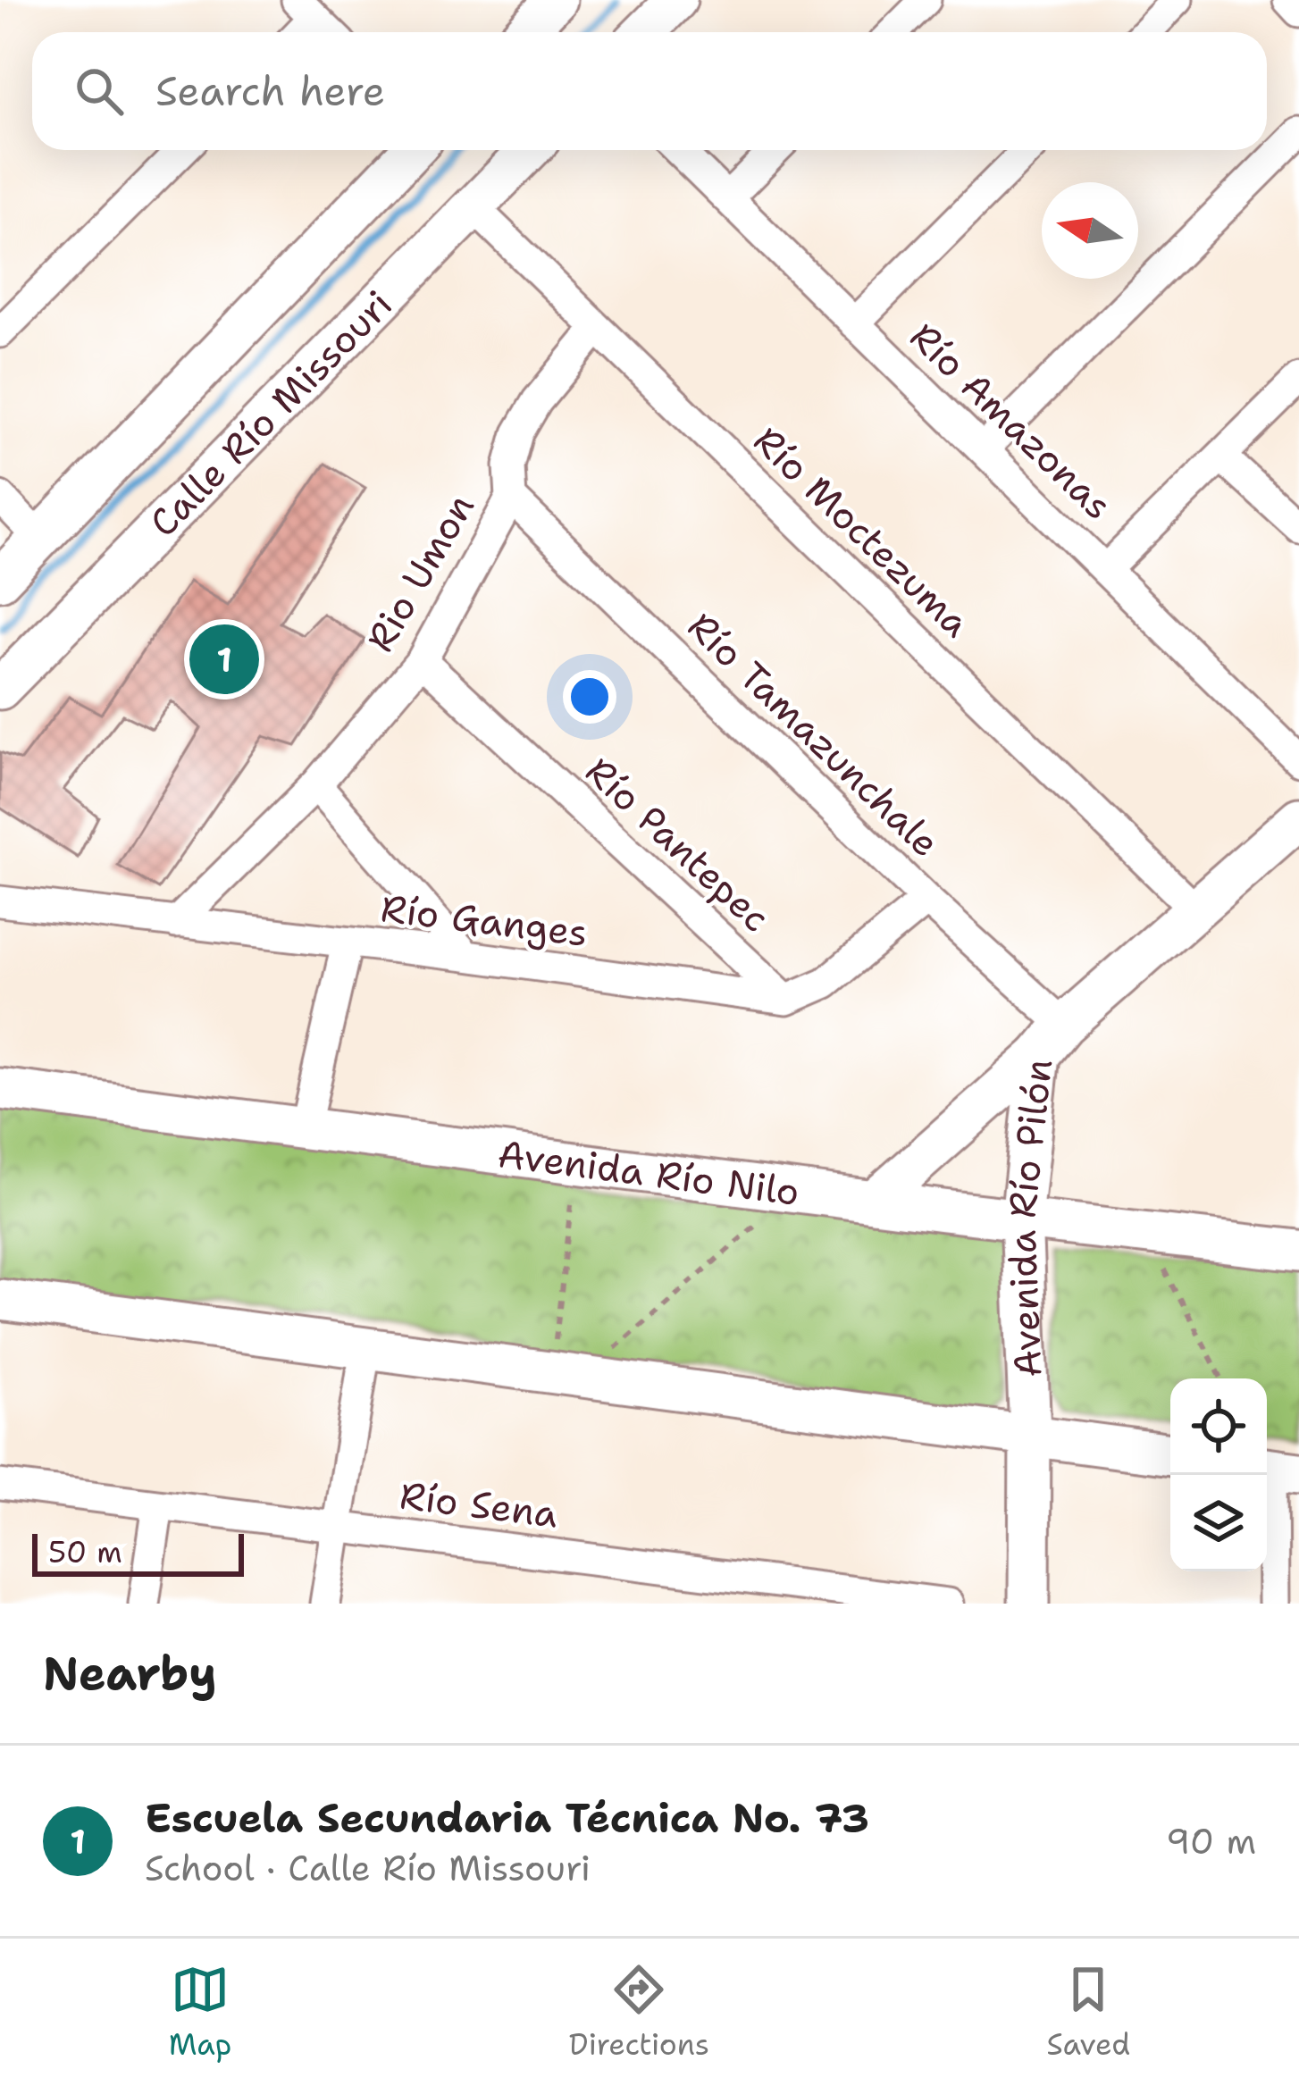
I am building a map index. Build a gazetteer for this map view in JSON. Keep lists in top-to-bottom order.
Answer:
{
  "streets": {
    "street": [
      "Calle Río Missouri",
      "Río Amazonas",
      "Río Moctezuma",
      "Rio Umon",
      "Río Tamazunchale",
      "Río Pantepec",
      "Río Ganges",
      "Avenida Río Nilo",
      "Avenida Río Pilón",
      "Río Sena"
    ]
  },
  "crossings": [
    ["Calle Río Missouri", "Río Moctezuma"],
    ["Río Moctezuma", "Rio Umon"],
    ["Río Moctezuma", "Avenida Río Pilón"],
    ["Rio Umon", "Río Tamazunchale"],
    ["Rio Umon", "Río Pantepec"],
    ["Rio Umon", "Río Ganges"],
    ["Río Tamazunchale", "Avenida Río Pilón"],
    ["Río Pantepec", "Río Ganges"],
    ["Avenida Río Nilo", "Avenida Río Pilón"]
  ],
  "scale_bar": "50 m",
  "north": "left",
  "page": {
    "search": "Search here",
    "pins": "1",
    "scale": "50 m",
    "heading": "Nearby",
    "list": [
      {
        "mark": "1",
        "name": "Escuela Secundaria Técnica No. 73",
        "note": "School · Calle Río Missouri",
        "value": "90 m"
      }
    ],
    "nav": ["Map", "Directions", "Saved"]
  }
}
